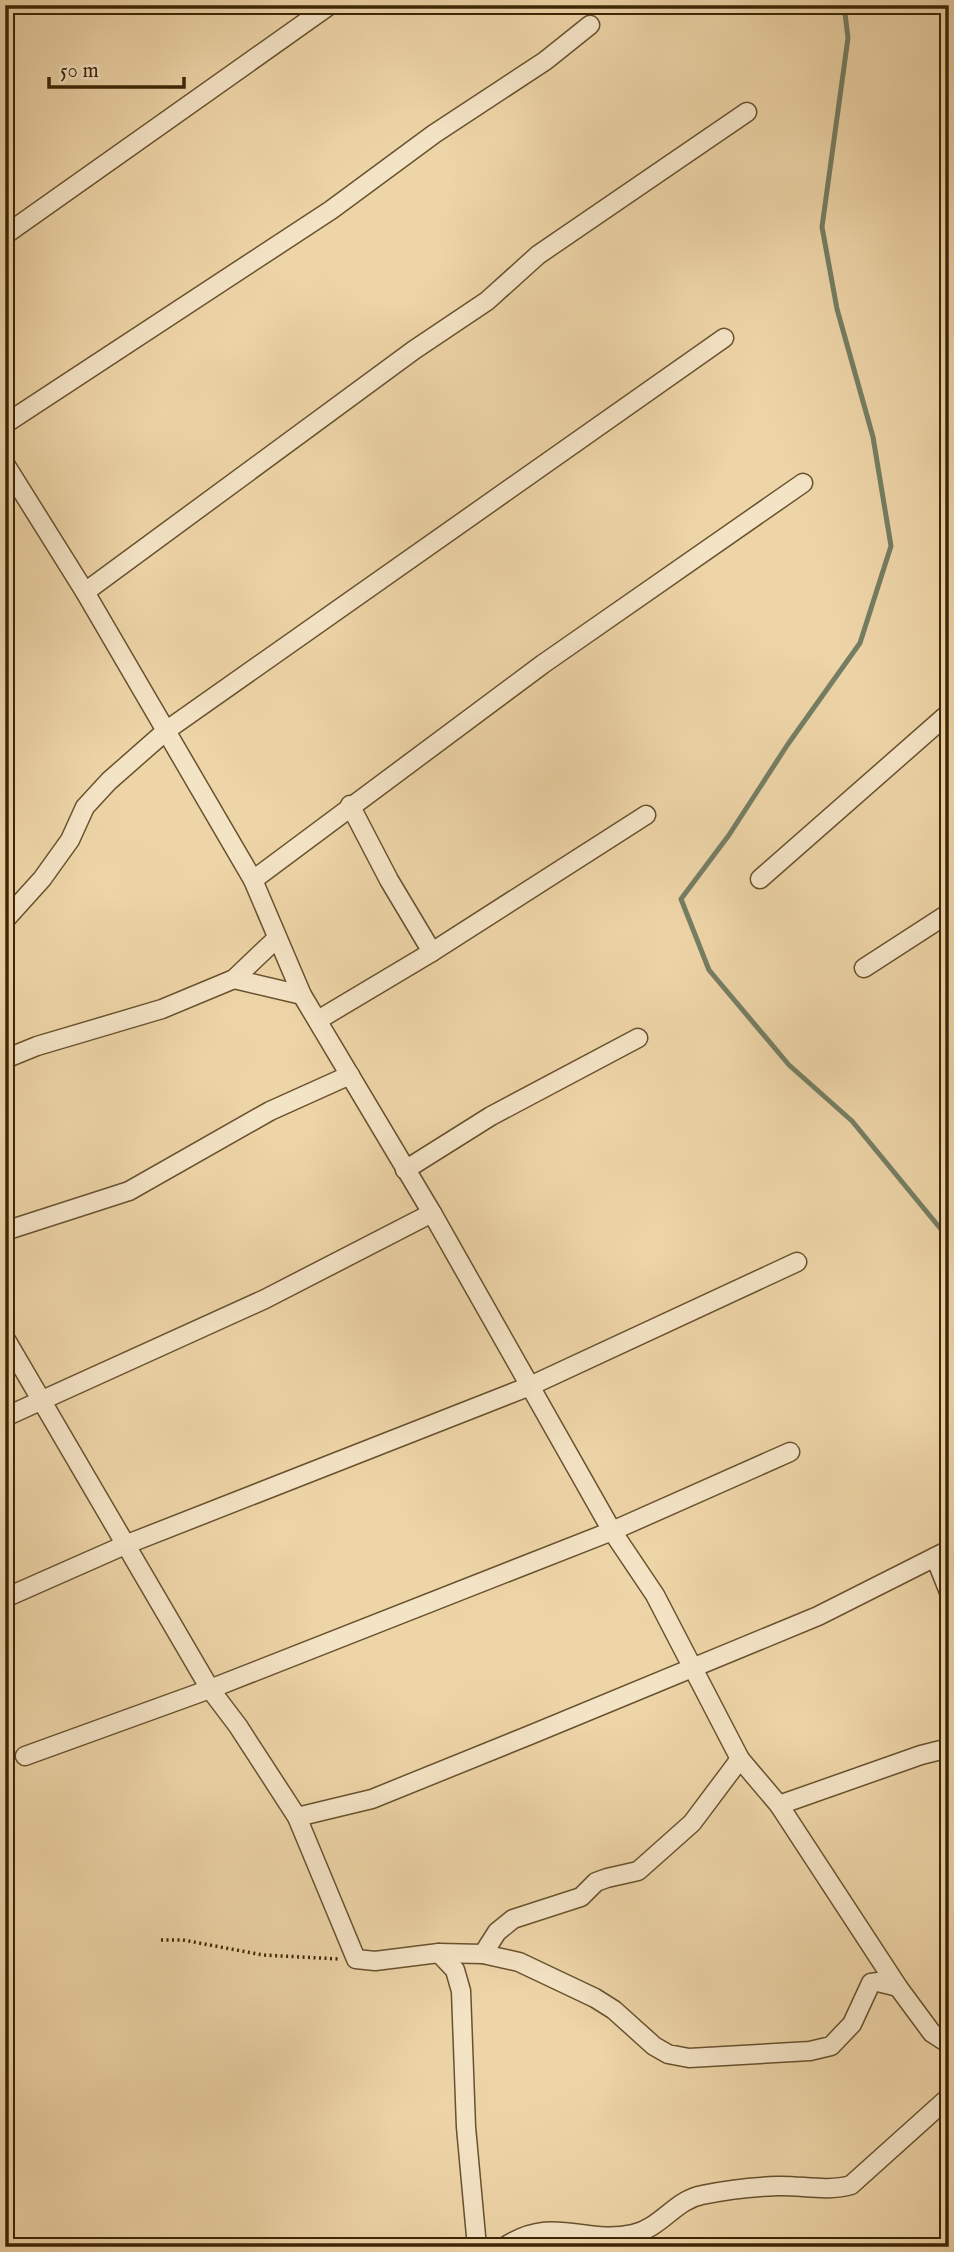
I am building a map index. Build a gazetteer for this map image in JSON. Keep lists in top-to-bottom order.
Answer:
{
  "scale_bar": "50 m"
}
